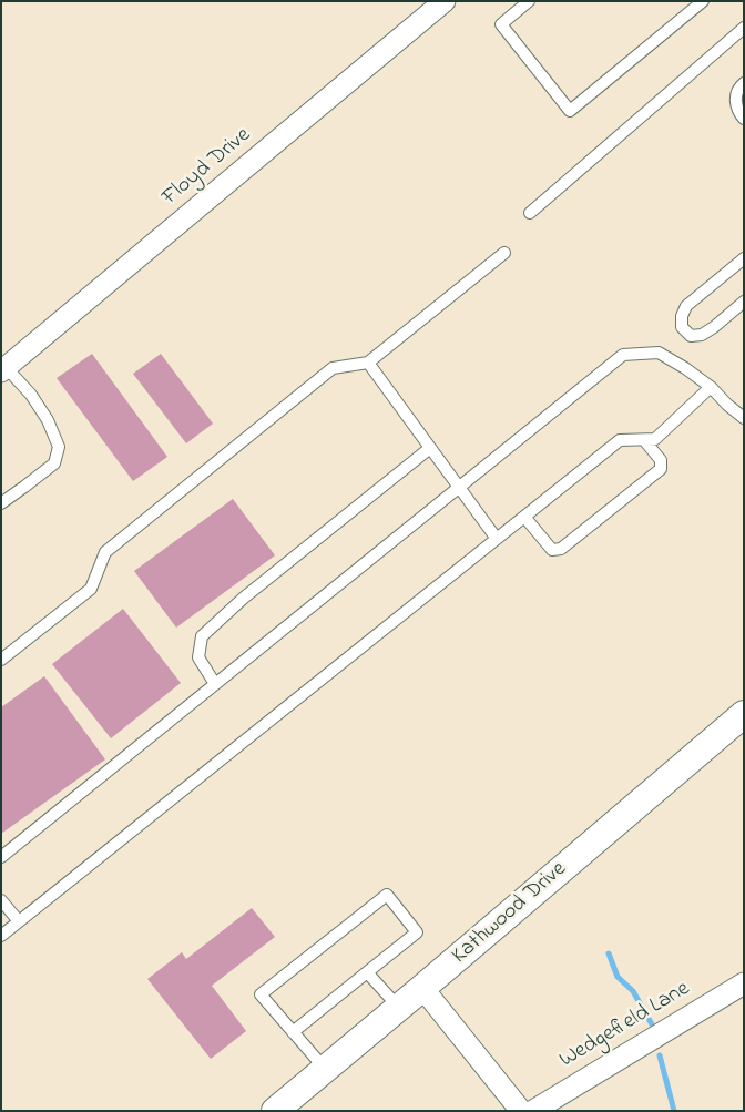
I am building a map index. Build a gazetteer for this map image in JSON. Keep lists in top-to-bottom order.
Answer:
{
  "streets": {
    "street": ["Floyd Drive", "Kathwood Drive", "Wedgefield Lane"]
  }
}
